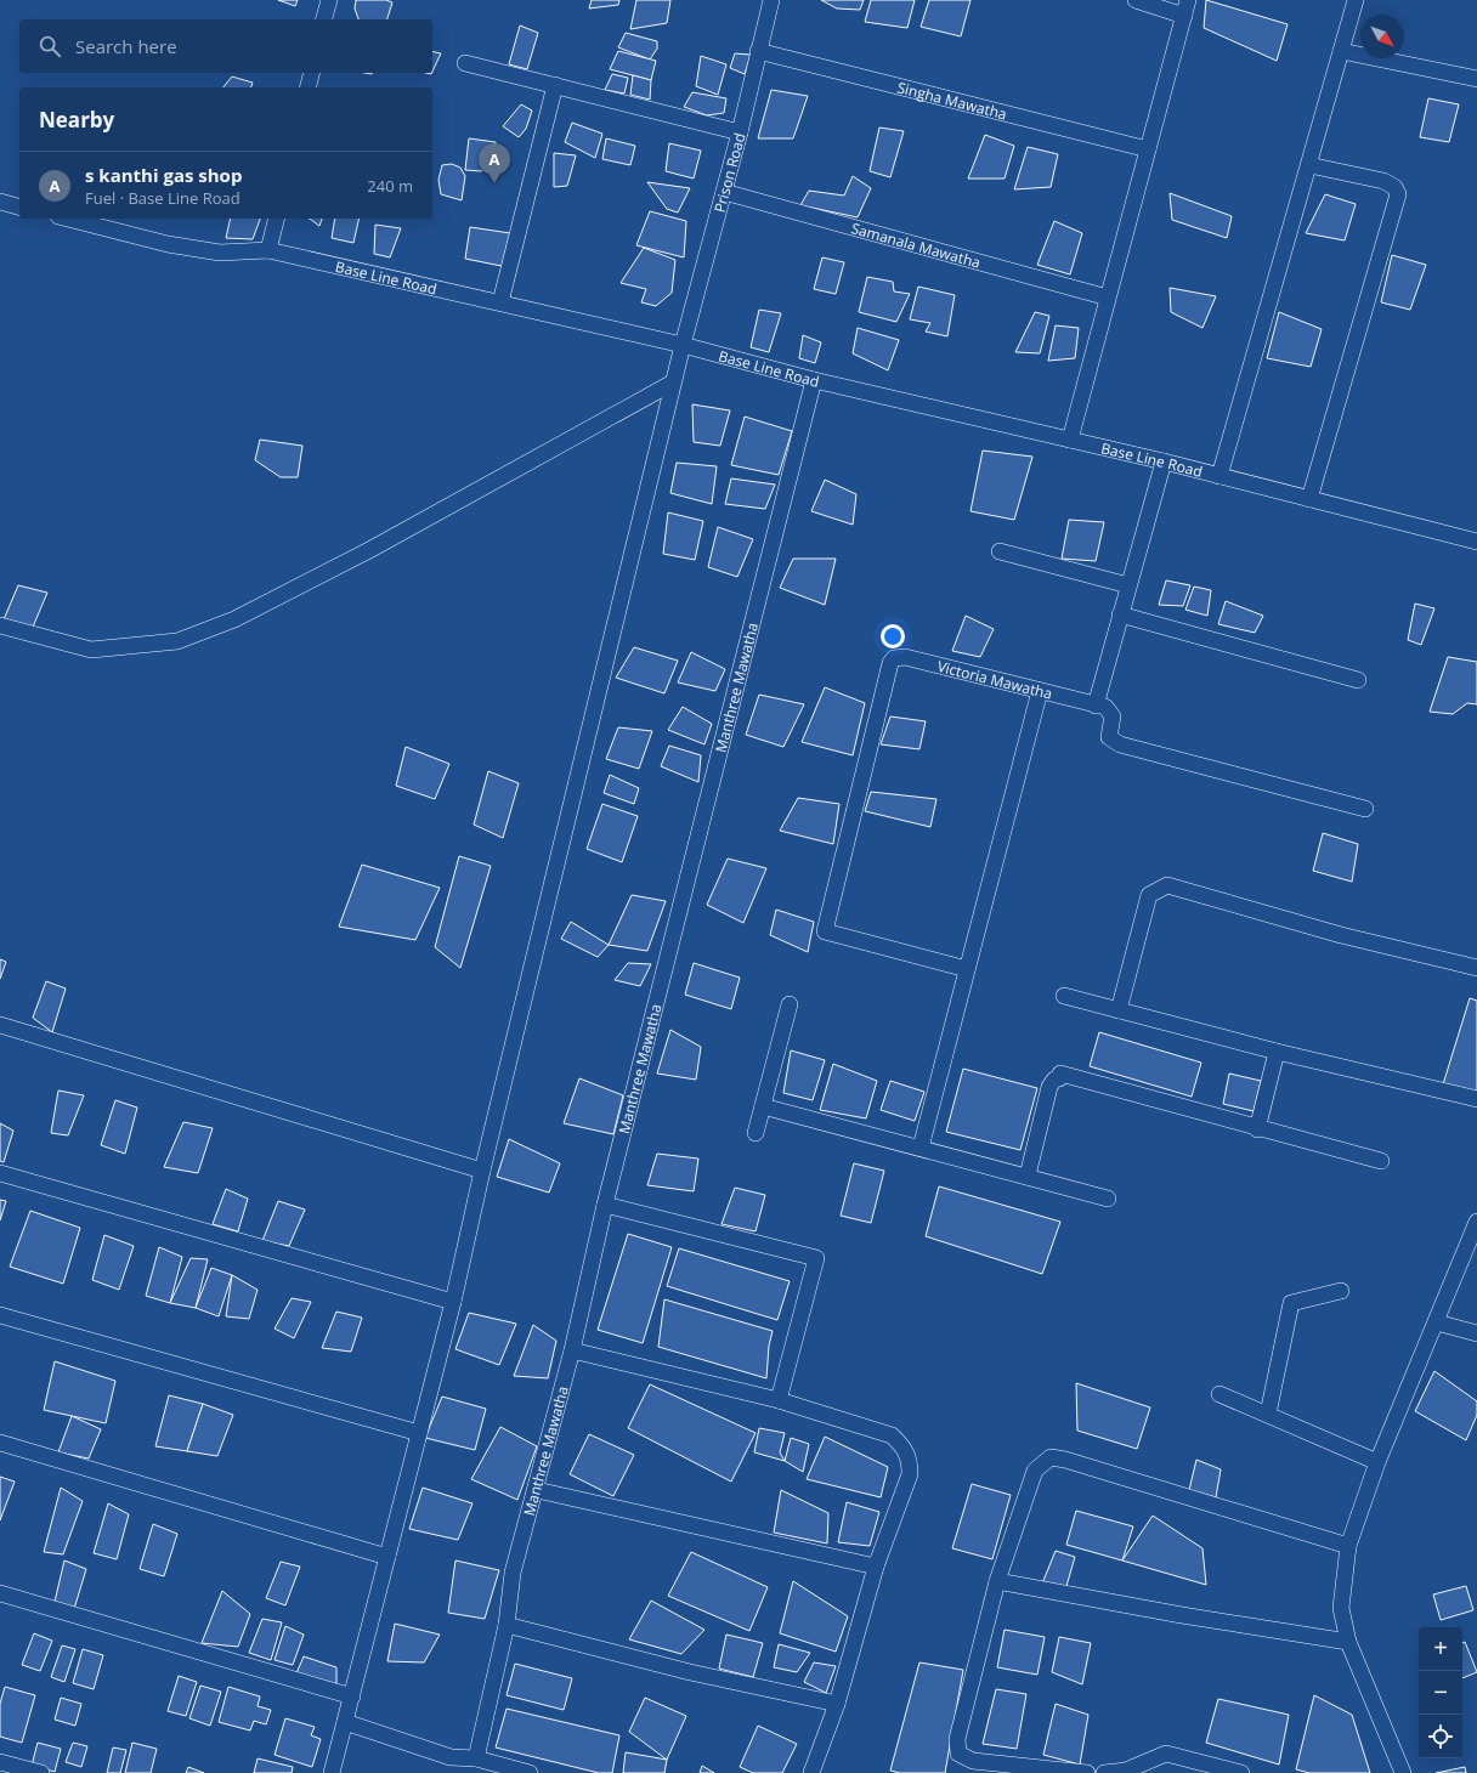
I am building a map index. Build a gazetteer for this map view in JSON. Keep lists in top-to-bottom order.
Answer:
{
  "streets": {
    "street": [
      "Singha Mawatha",
      "Prison Road",
      "Samanala Mawatha",
      "Base Line Road",
      "Victoria Mawatha",
      "Manthree Mawatha"
    ]
  },
  "crossings": [
    ["Singha Mawatha", "Prison Road"],
    ["Prison Road", "Samanala Mawatha"],
    ["Prison Road", "Base Line Road"],
    ["Base Line Road", "Manthree Mawatha"]
  ],
  "north": "bottom right",
  "page": {
    "search": "Search here",
    "heading": "Nearby",
    "pins": "A",
    "list": [
      {
        "mark": "A",
        "name": "s kanthi gas shop",
        "note": "Fuel · Base Line Road",
        "value": "240 m"
      }
    ],
    "map_buttons": ["+", "−"]
  }
}
